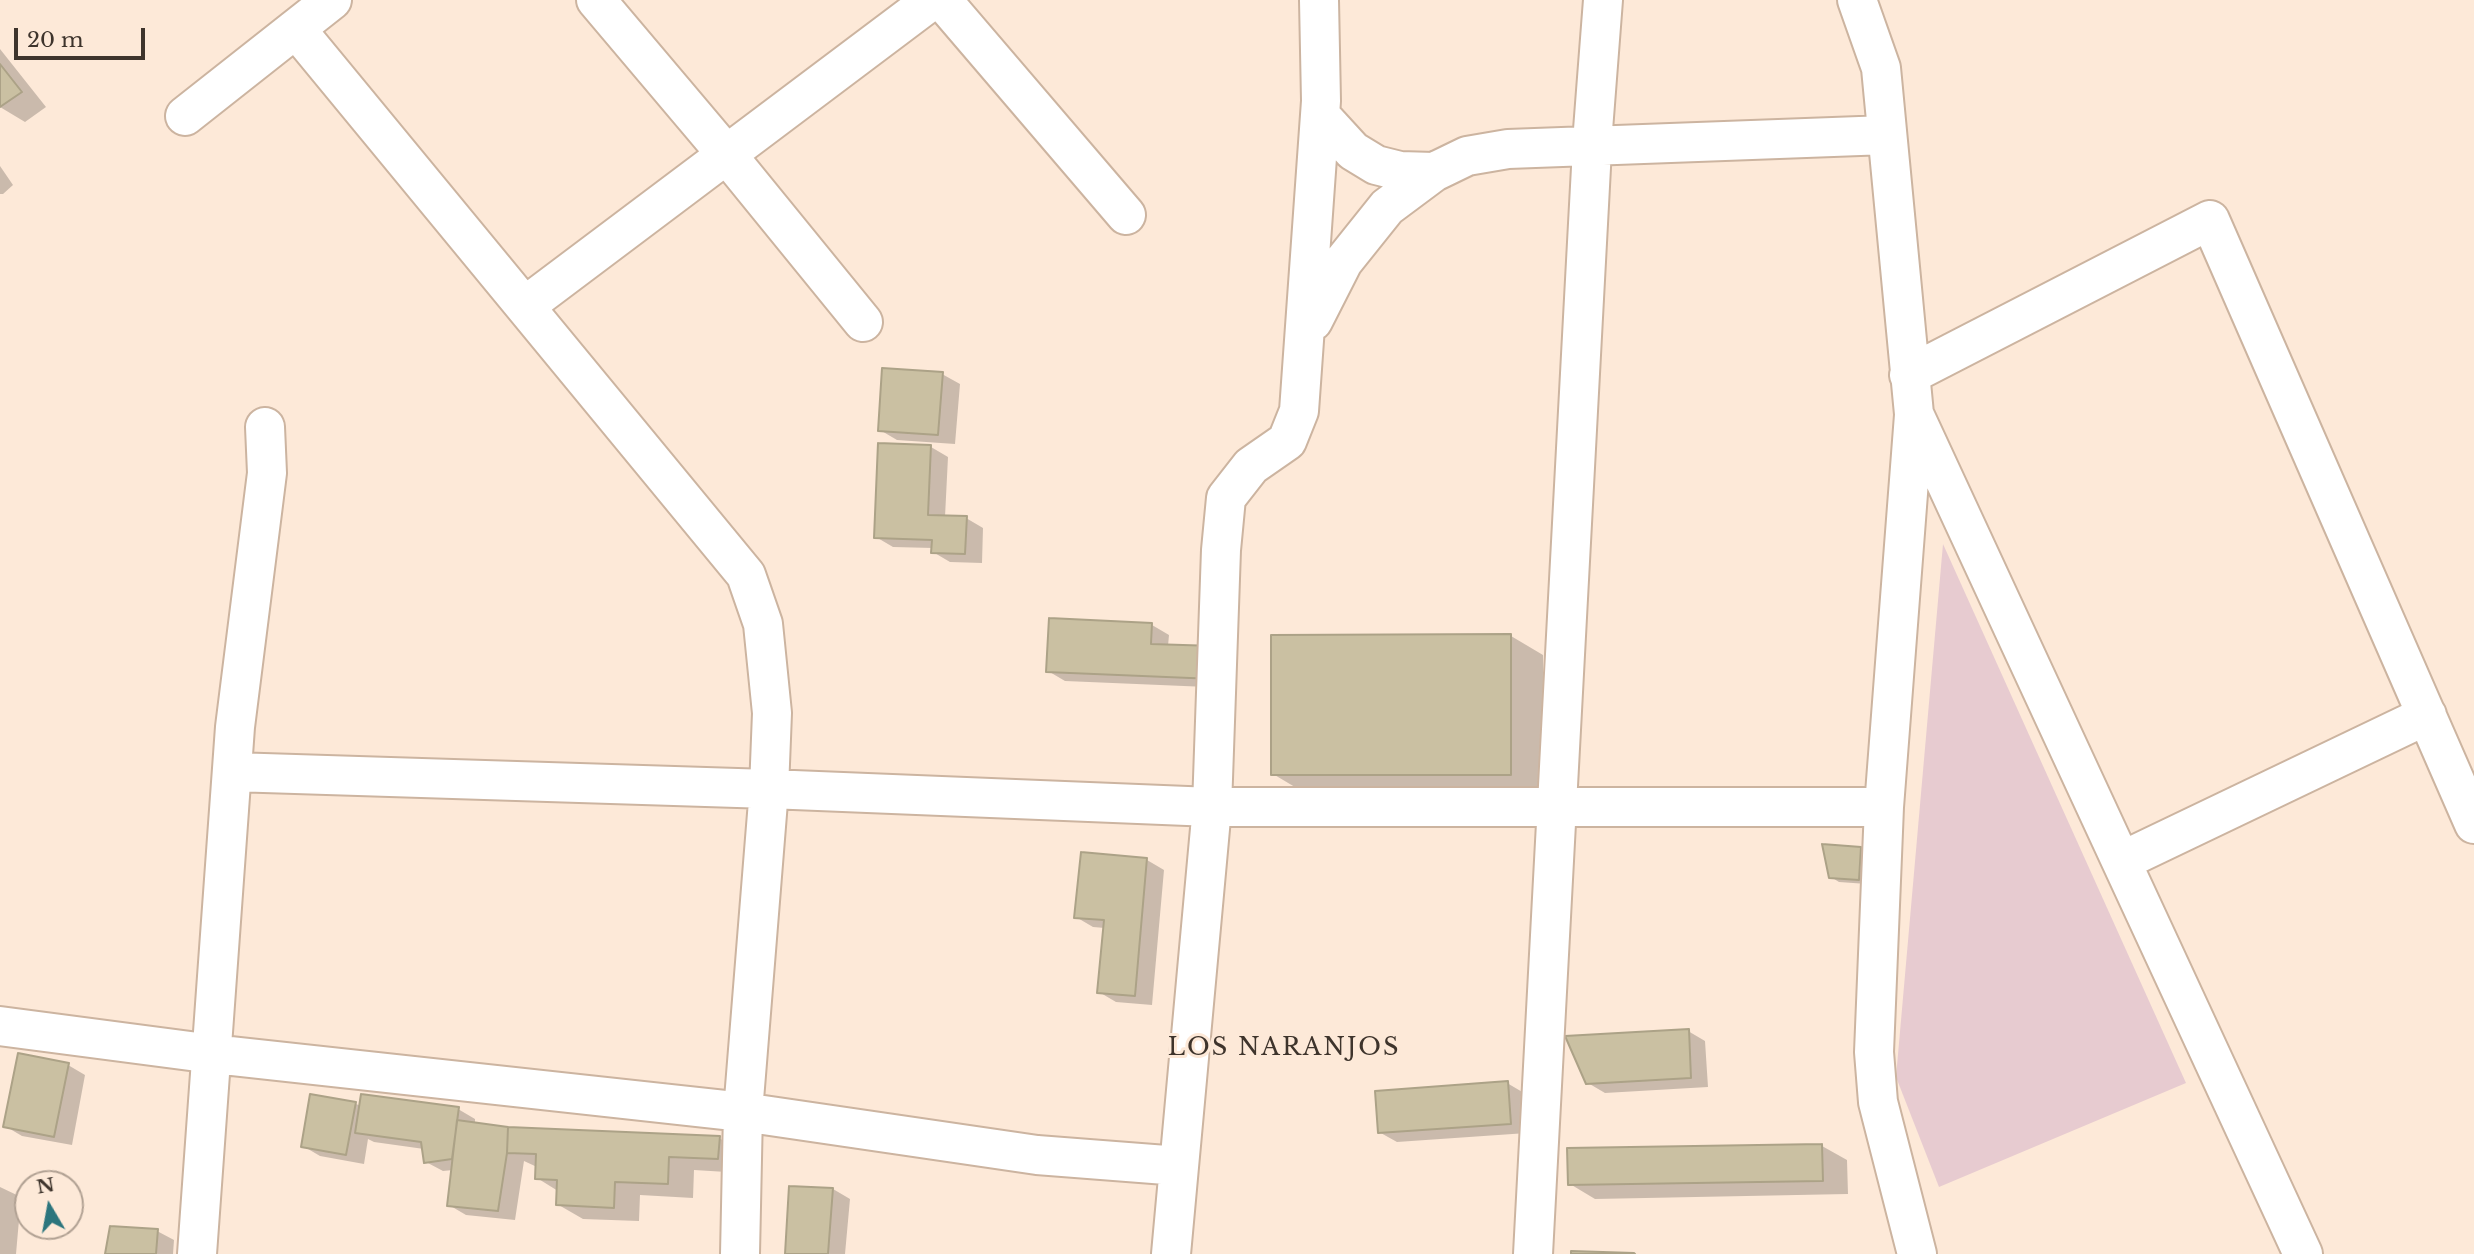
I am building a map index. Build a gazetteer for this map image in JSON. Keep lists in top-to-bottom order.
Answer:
{
  "districts": ["LOS NARANJOS"],
  "scale_bar": "20 m",
  "north": "top"
}
